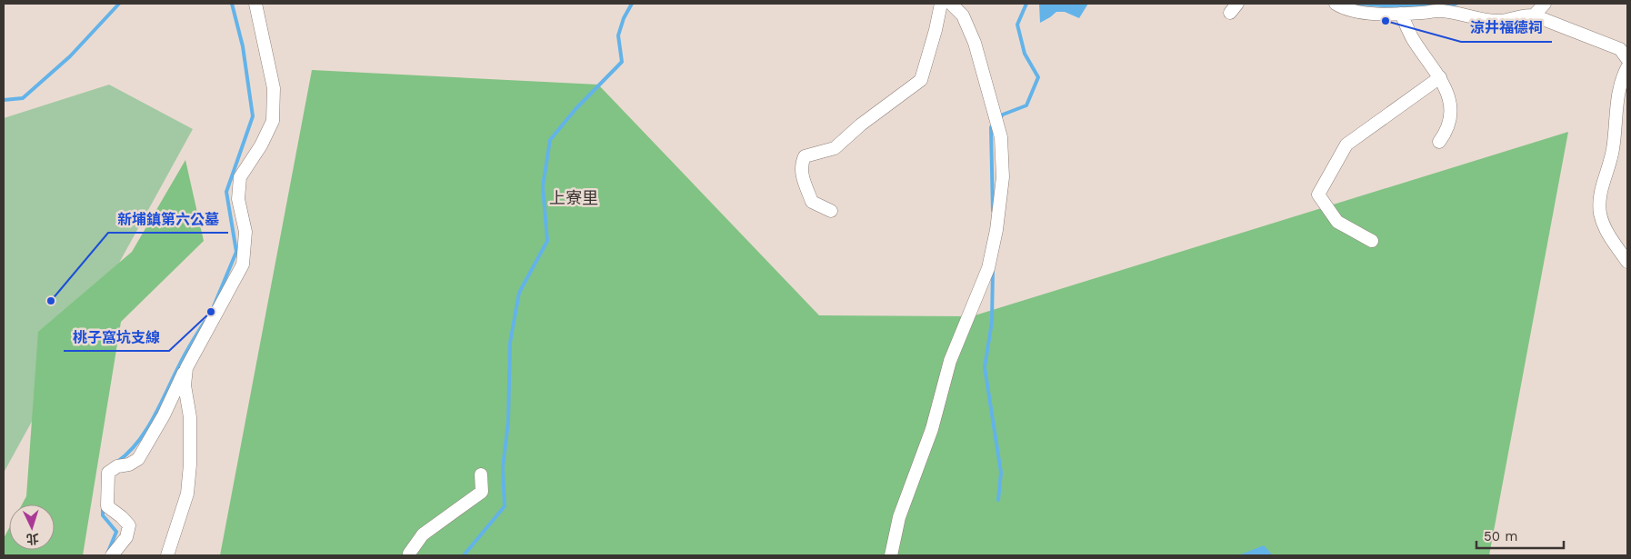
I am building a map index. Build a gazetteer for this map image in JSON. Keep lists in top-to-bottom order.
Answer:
{
  "districts": ["上寮里"],
  "places": ["涼井福德祠", "新埔鎮第六公墓", "桃子窩坑支線"],
  "scale_bar": "50 m",
  "north": "bottom"
}
